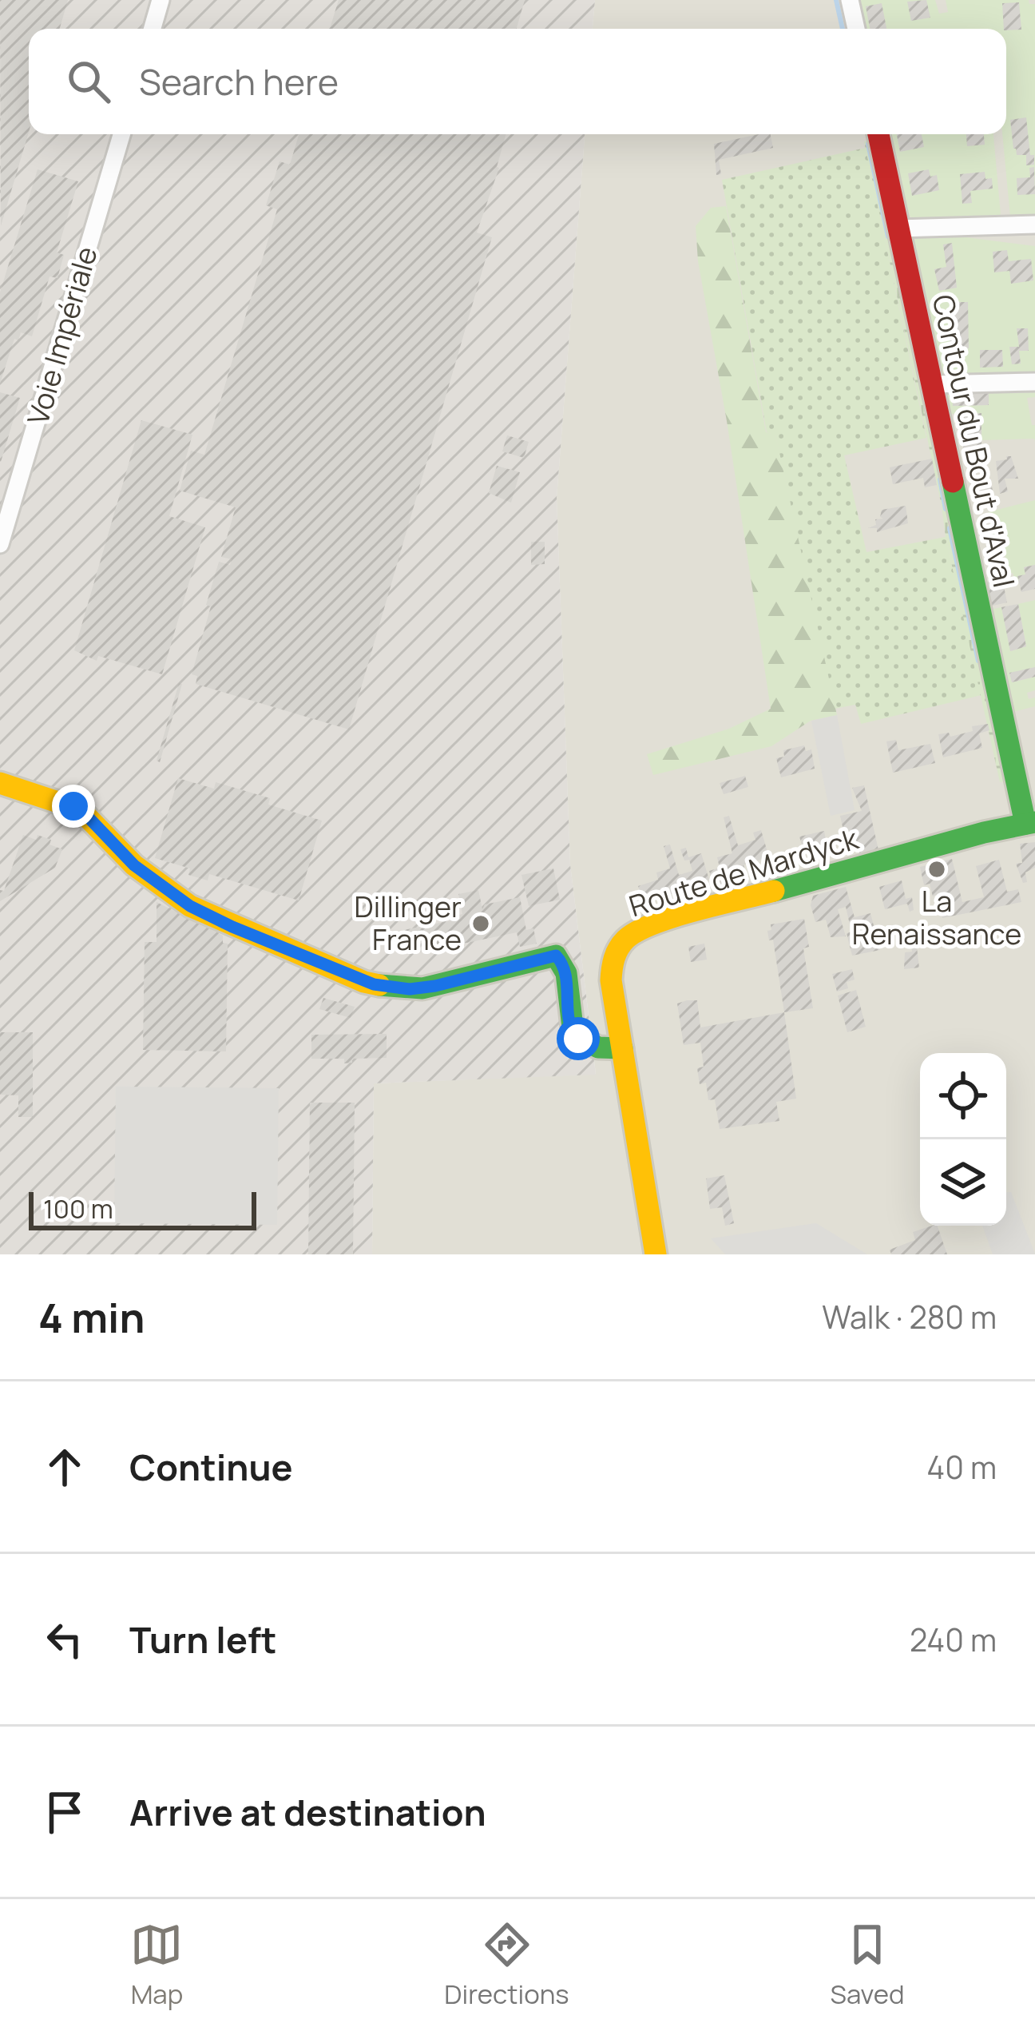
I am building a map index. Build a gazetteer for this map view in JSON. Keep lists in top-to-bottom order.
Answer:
{
  "streets": {
    "street": ["Voie Impériale", "Contour du Bout d'Aval", "Route de Mardyck"]
  },
  "crossings": [
    ["Contour du Bout d'Aval", "Route de Mardyck"]
  ],
  "places": ["La Renaissance", "Dillinger France"],
  "scale_bar": "100 m",
  "page": {
    "search": "Search here",
    "scale": "100 m",
    "heading": ["4 min", "Walk · 280 m"],
    "list": [
      ["Continue", "40 m"],
      ["Turn left", "240 m"],
      "Arrive at destination"
    ],
    "nav": ["Map", "Directions", "Saved"]
  }
}
